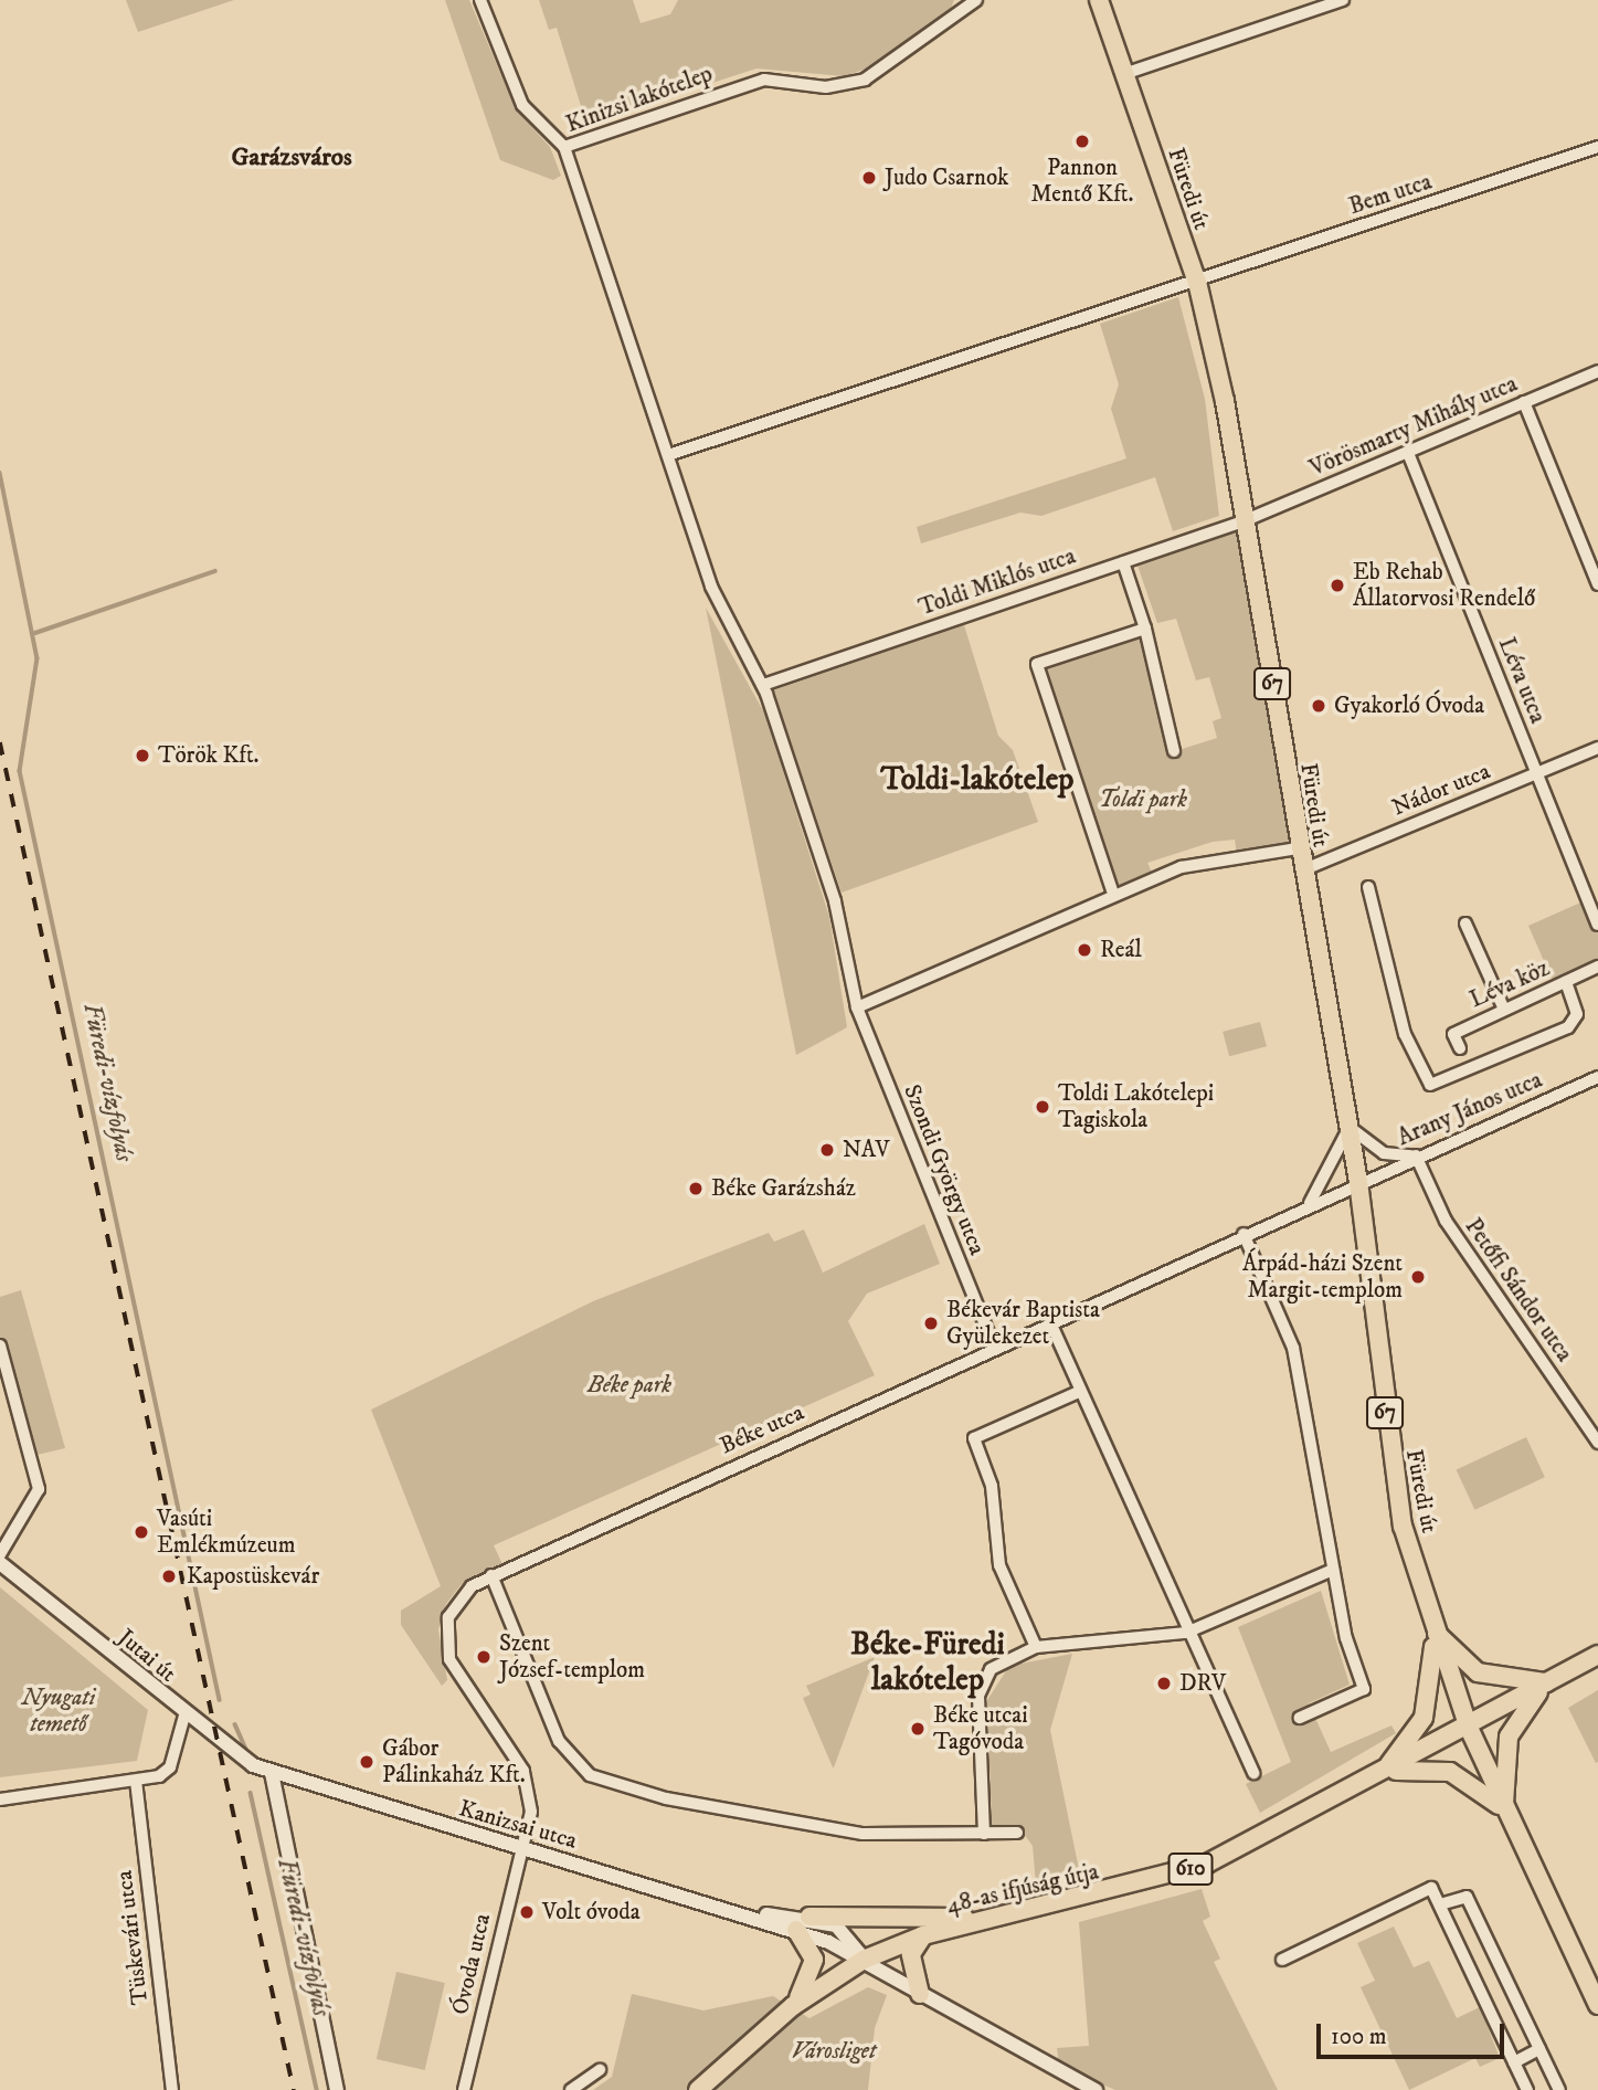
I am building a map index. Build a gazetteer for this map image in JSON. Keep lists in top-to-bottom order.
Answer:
{
  "streets": {
    "main road": [
      "Füredi út",
      "67",
      "610",
      "48-as ifjúság útja"
    ],
    "street": [
      "Kinizsi lakótelep",
      "Bem utca",
      "Vörösmarty Mihály utca",
      "Toldi Miklós utca",
      "Léva utca",
      "Nádor utca",
      "Léva köz",
      "Arany János utca",
      "Szondi György utca",
      "Petőfi Sándor utca",
      "Béke utca",
      "Jutai út",
      "Kanizsai utca",
      "Tüskevári utca",
      "Óvoda utca"
    ]
  },
  "crossings": [
    ["Kinizsi lakótelep", "Toldi Miklós utca"],
    ["Kinizsi lakótelep", "Szondi György utca"],
    ["Füredi út", "Bem utca"],
    ["Füredi út", "Vörösmarty Mihály utca"],
    ["Füredi út", "Toldi Miklós utca"],
    ["Füredi út", "67"],
    ["Füredi út", "Nádor utca"],
    ["Füredi út", "Arany János utca"],
    ["Füredi út", "Béke utca"],
    ["Vörösmarty Mihály utca", "Toldi Miklós utca"],
    ["Vörösmarty Mihály utca", "Léva utca"],
    ["Toldi Miklós utca", "Szondi György utca"],
    ["Léva utca", "Nádor utca"],
    ["67", "610"],
    ["Arany János utca", "Petőfi Sándor utca"],
    ["Arany János utca", "Béke utca"],
    ["Szondi György utca", "Béke utca"],
    ["Béke utca", "Kanizsai utca"],
    ["Béke utca", "Óvoda utca"],
    ["Jutai út", "Kanizsai utca"],
    ["Kanizsai utca", "48-as ifjúság útja"],
    ["Kanizsai utca", "Óvoda utca"],
    ["610", "48-as ifjúság útja"]
  ],
  "districts": ["Garázsváros", "Toldi-lakótelep", "Béke-Füredi lakótelep"],
  "water": ["Füredi-vízfolyás"],
  "parks": [
    "Toldi park",
    "Béke park",
    "Nyugati temető",
    "Városliget"
  ],
  "places": [
    "Pannon Mentő Kft.",
    "Judo Csarnok",
    "Eb Rehab Állatorvosi Rendelő",
    "Gyakorló Óvoda",
    "Török Kft.",
    "Reál",
    "Toldi Lakótelepi Tagiskola",
    "NAV",
    "Béke Garázsház",
    "Árpád-házi Szent Margit-templom",
    "Békevár Baptista Gyülekezet",
    "Vasúti Emlékmúzeum",
    "Kapostüskevár",
    "Szent József-templom",
    "DRV",
    "Béke utcai Tagóvoda",
    "Gábor Pálinkaház Kft.",
    "Volt óvoda"
  ],
  "scale_bar": "100 m"
}
